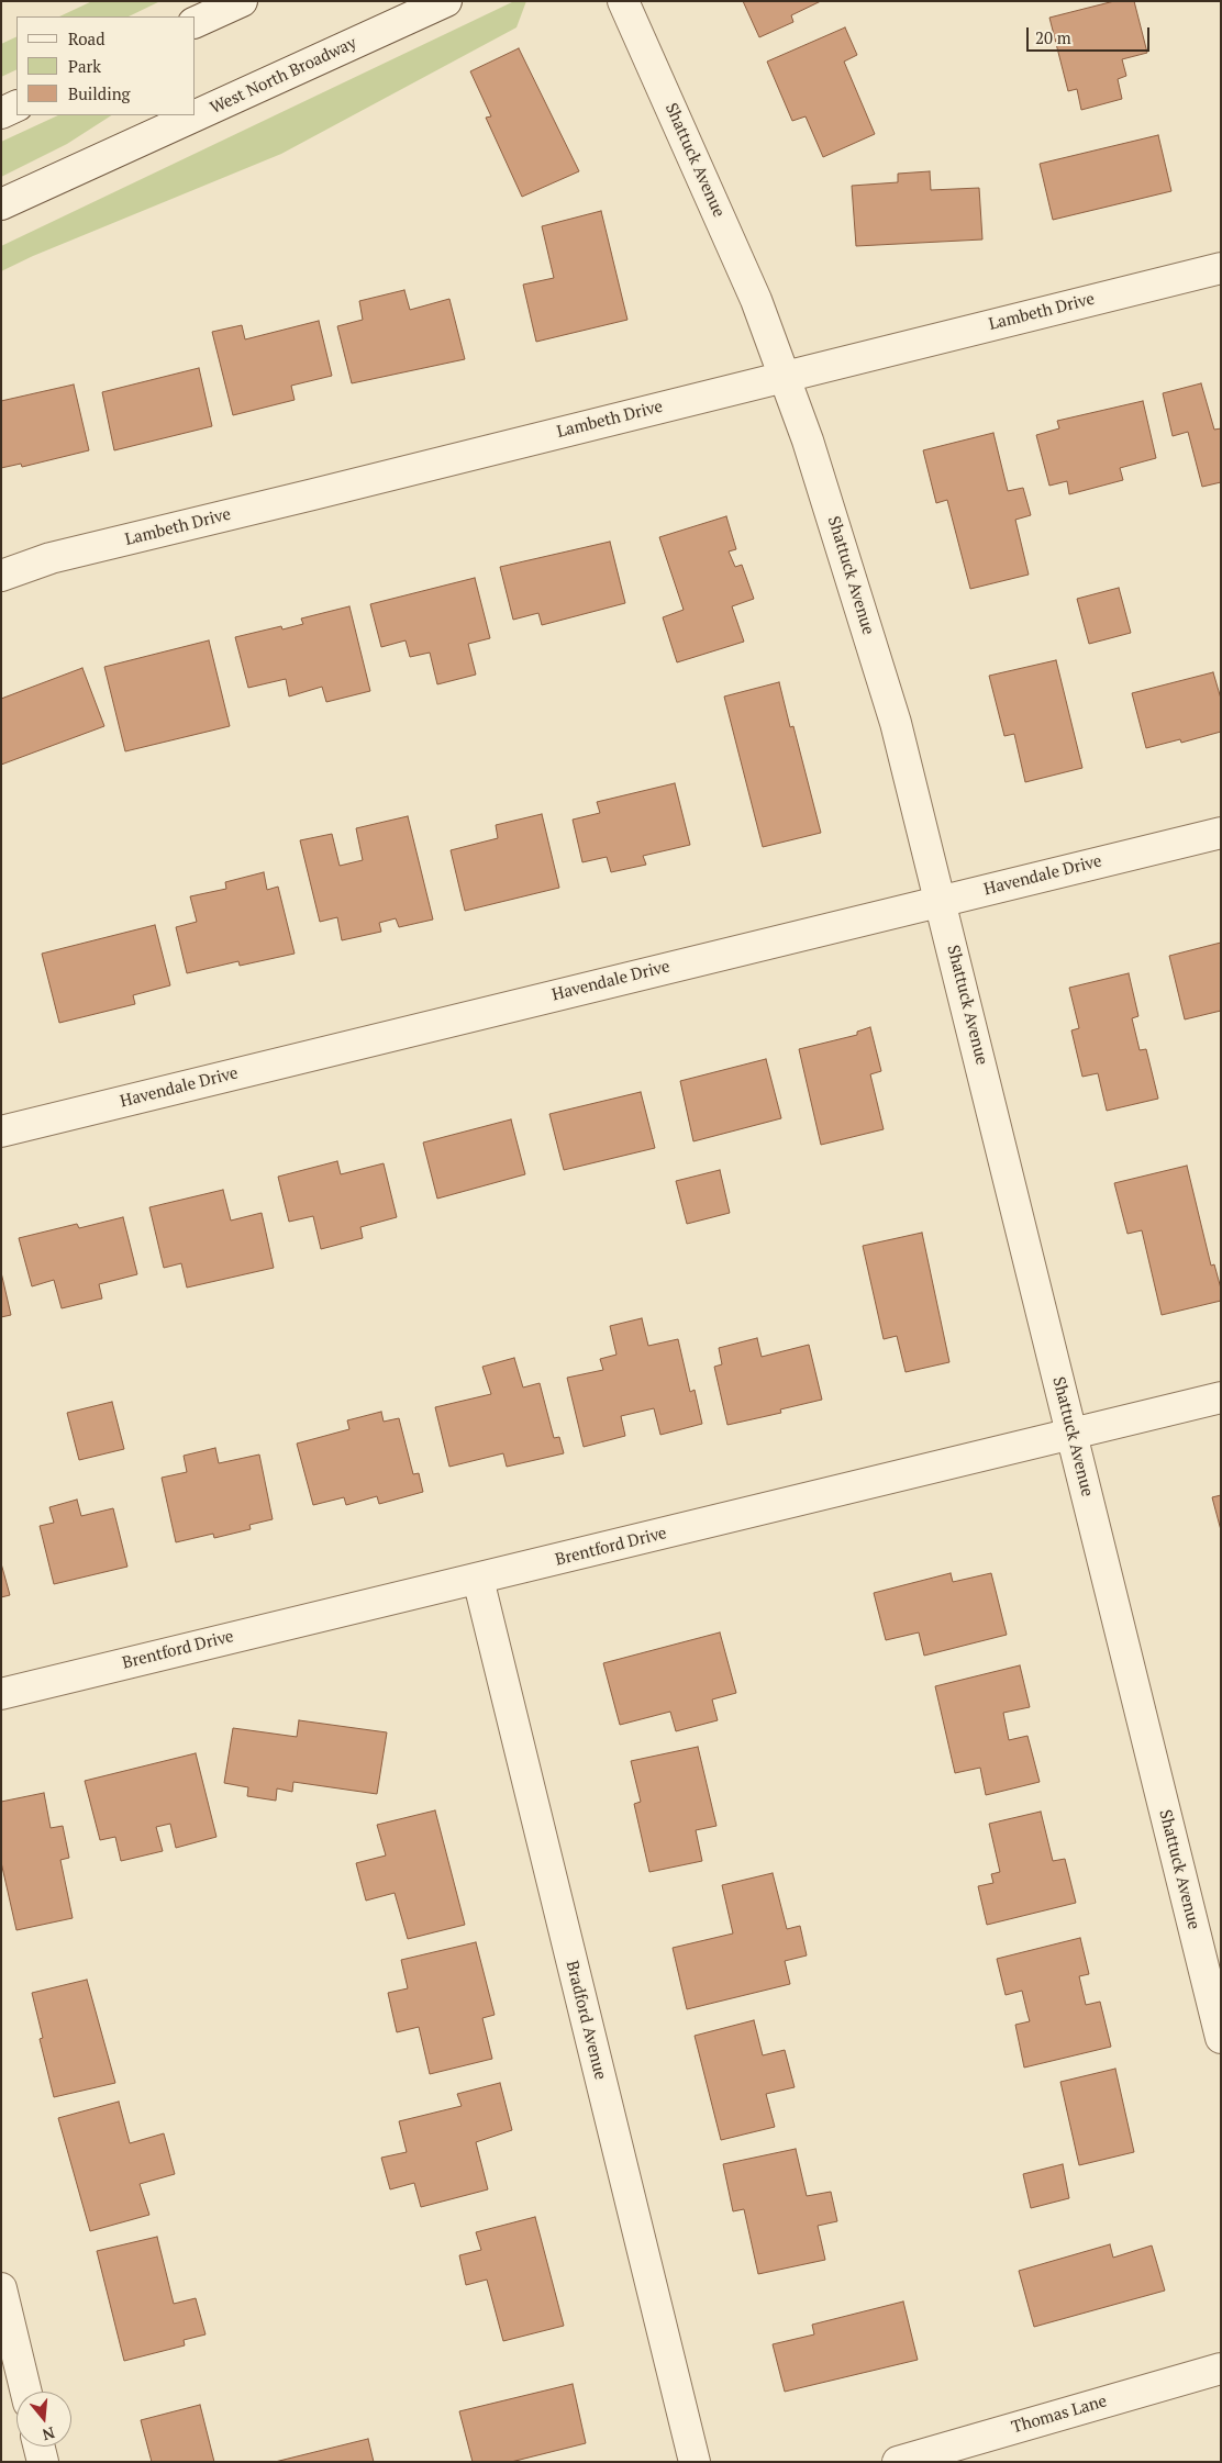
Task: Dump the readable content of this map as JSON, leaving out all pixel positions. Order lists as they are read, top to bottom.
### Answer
{
  "streets": {
    "street": [
      "West North Broadway",
      "Shattuck Avenue",
      "Lambeth Drive",
      "Havendale Drive",
      "Brentford Drive",
      "Bradford Avenue",
      "Thomas Lane"
    ]
  },
  "crossings": [
    ["Shattuck Avenue", "Lambeth Drive"],
    ["Shattuck Avenue", "Havendale Drive"],
    ["Shattuck Avenue", "Brentford Drive"],
    ["Brentford Drive", "Bradford Avenue"]
  ],
  "legend": ["Road", "Park", "Building"],
  "scale_bar": "20 m",
  "north": "bottom"
}
